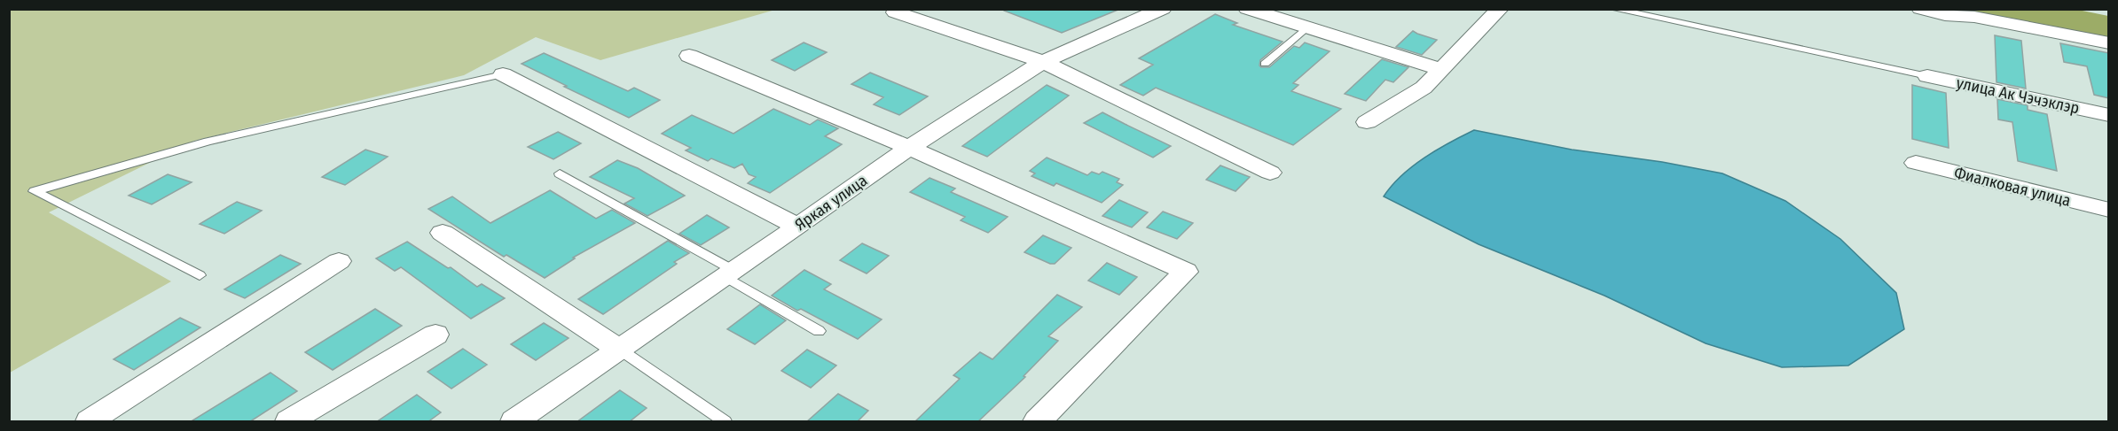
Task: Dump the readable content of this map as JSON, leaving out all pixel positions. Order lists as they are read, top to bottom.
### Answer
{
  "streets": {
    "street": ["улица Ак Чэчэклэр", "Фиалковая улица", "Яркая улица"]
  }
}
